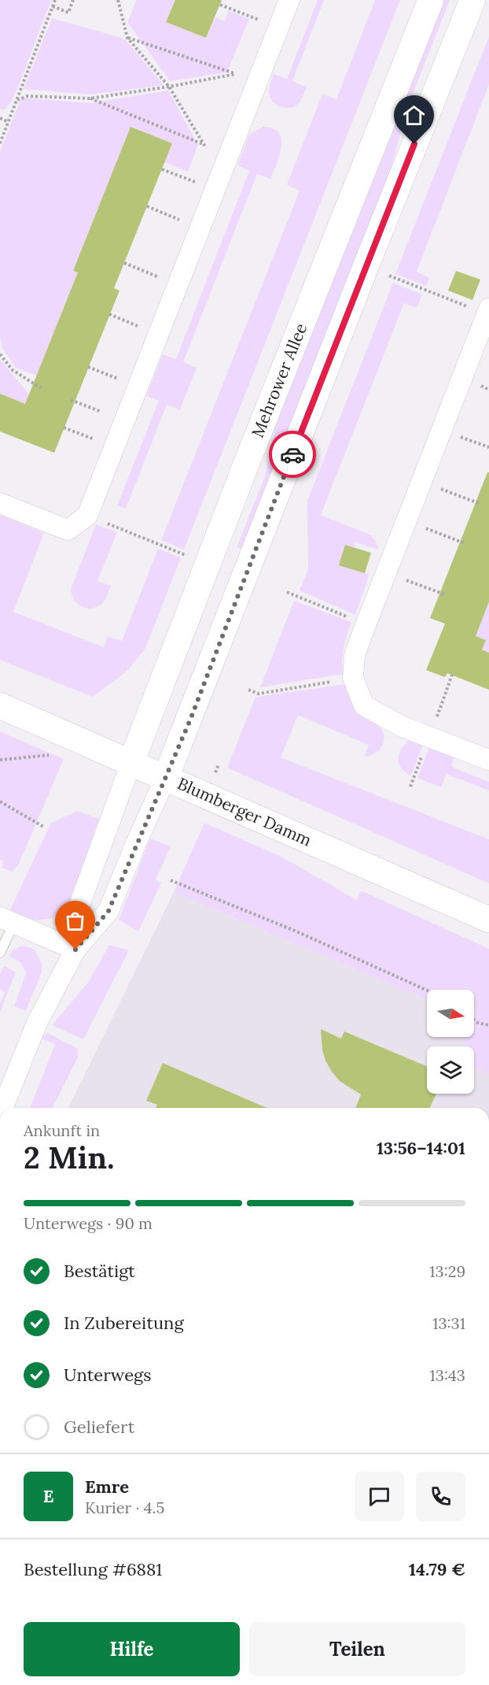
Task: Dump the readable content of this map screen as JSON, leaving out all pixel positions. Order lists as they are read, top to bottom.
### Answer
{
  "streets": {
    "main road": ["Mehrower Allee", "Blumberger Damm"]
  },
  "crossings": [
    ["Mehrower Allee", "Blumberger Damm"]
  ],
  "north": "right",
  "page": {
    "heading": ["2 Min.", "Ankunft in", "13:56–14:01"],
    "panel": [
      "Emre",
      "Kurier · 4.5",
      "Bestellung #6881",
      "14.79 €"
    ],
    "bar": "Unterwegs · 90 m",
    "list": [
      ["Bestätigt", "13:29"],
      ["In Zubereitung", "13:31"],
      ["Unterwegs", "13:43"],
      "Geliefert"
    ],
    "round": "E",
    "buttons": ["Hilfe", "Teilen"]
  }
}
